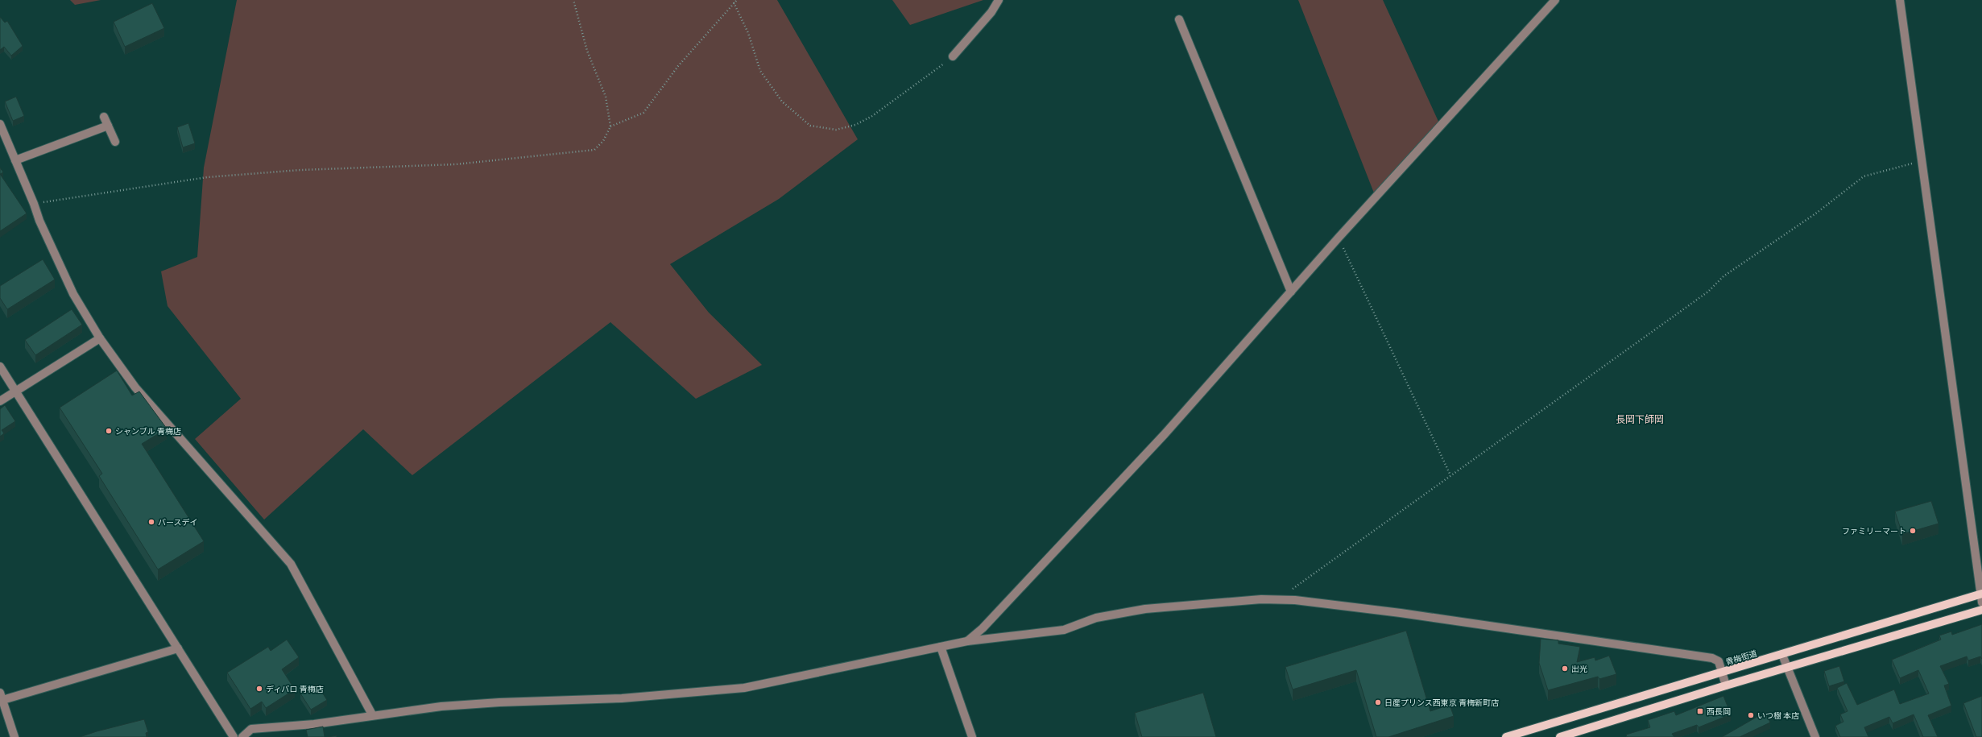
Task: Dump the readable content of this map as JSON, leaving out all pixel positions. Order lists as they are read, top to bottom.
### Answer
{
  "streets": {
    "main road": ["青梅街道"]
  },
  "districts": ["長岡下師岡"],
  "places": {
    "other": [
      "シャンブル 青梅店",
      "バースデイ",
      "ファミリーマート",
      "出光",
      "ディバロ 青梅店",
      "日産プリンス西東京 青梅新町店",
      "いつ樹 本店"
    ],
    "transit": ["西長岡"]
  }
}
